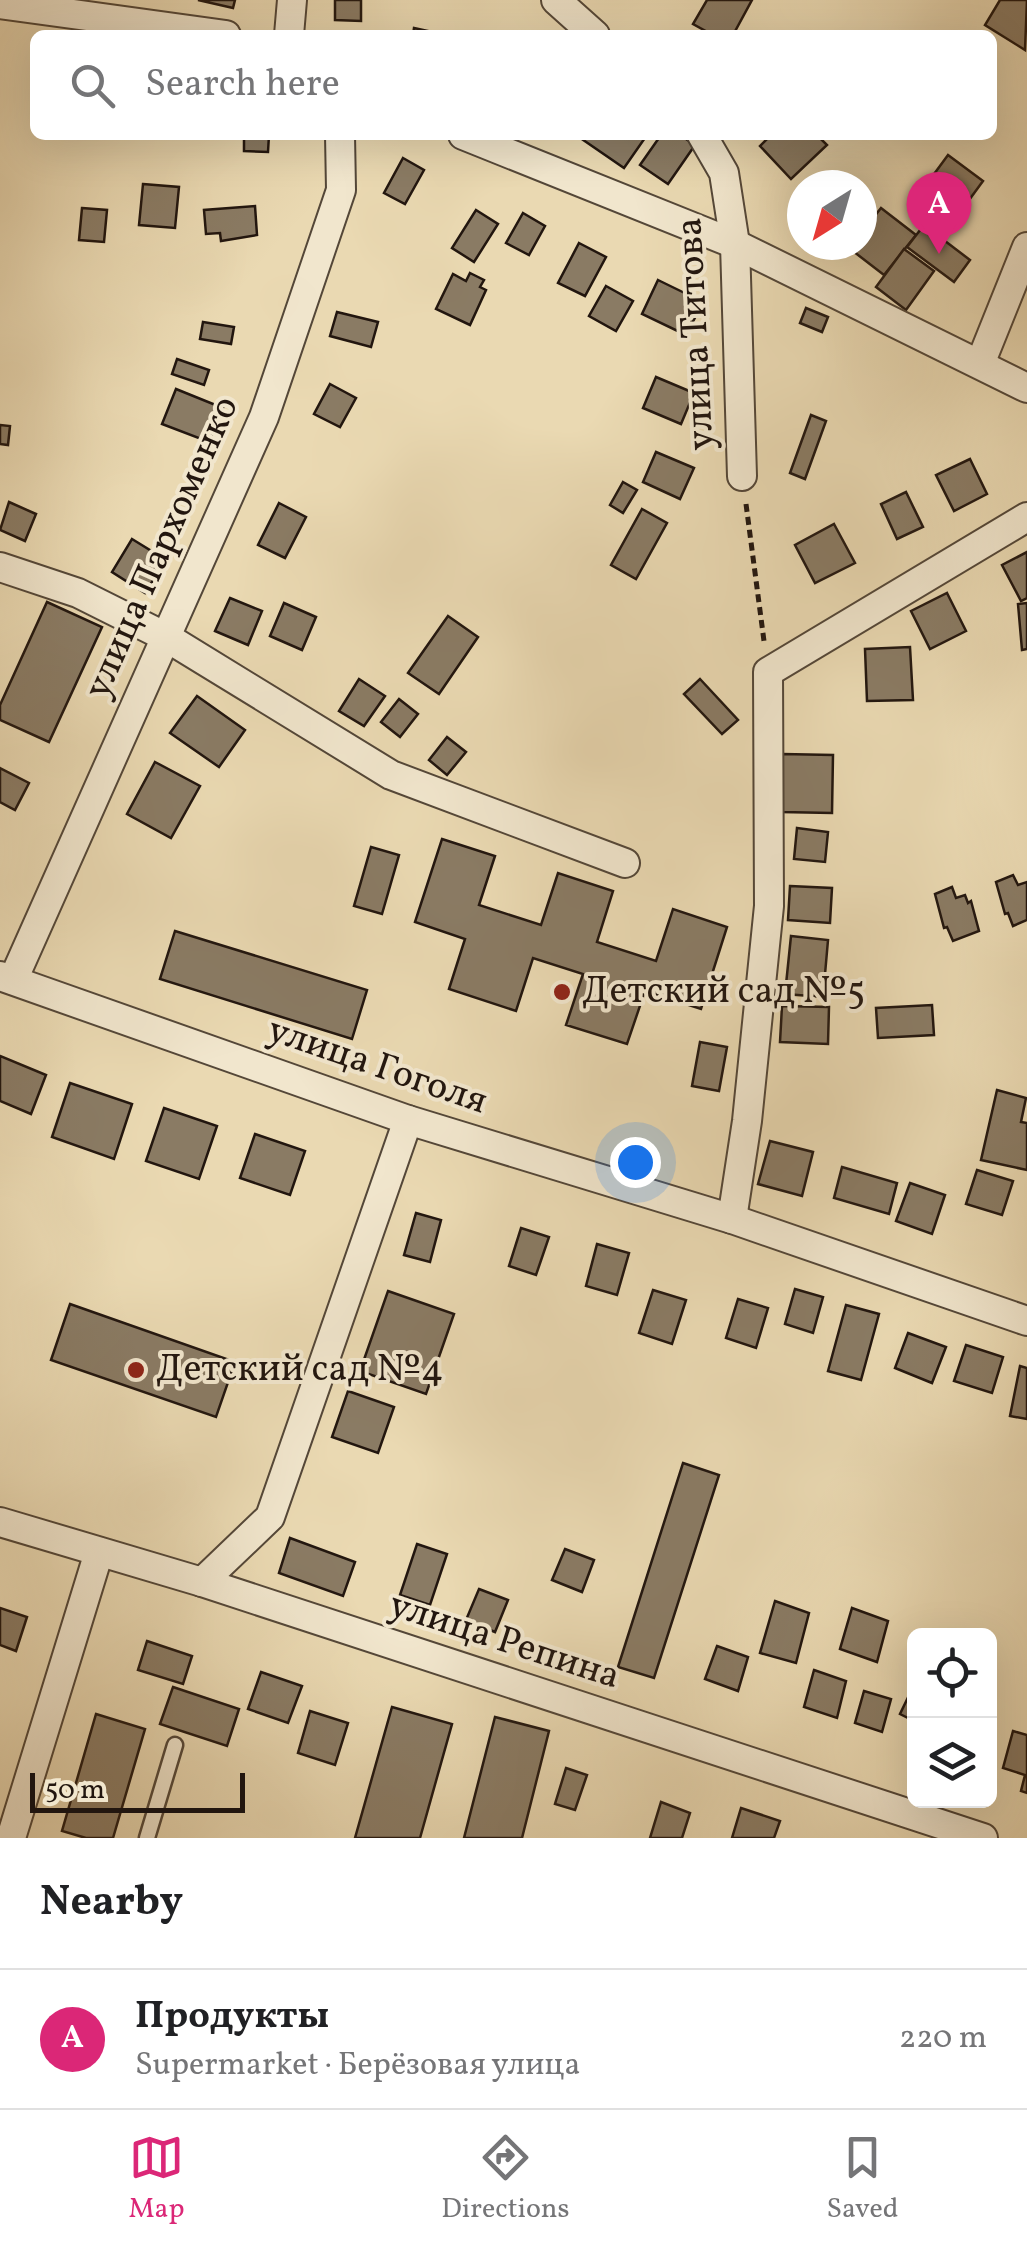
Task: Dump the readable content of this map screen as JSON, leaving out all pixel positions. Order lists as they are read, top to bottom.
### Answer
{
  "streets": {
    "street": [
      "улица Титова",
      "улица Пархоменко",
      "улица Гоголя",
      "улица Репина"
    ]
  },
  "crossings": [
    ["улица Пархоменко", "улица Гоголя"]
  ],
  "places": ["Детский сад №5", "Детский сад №4"],
  "scale_bar": "50 m",
  "north": "bottom left",
  "page": {
    "search": "Search here",
    "pins": "A",
    "scale": "50 m",
    "heading": "Nearby",
    "list": [
      {
        "mark": "A",
        "name": "Продукты",
        "note": "Supermarket · Берёзовая улица",
        "value": "220 m"
      }
    ],
    "nav": ["Map", "Directions", "Saved"]
  }
}
